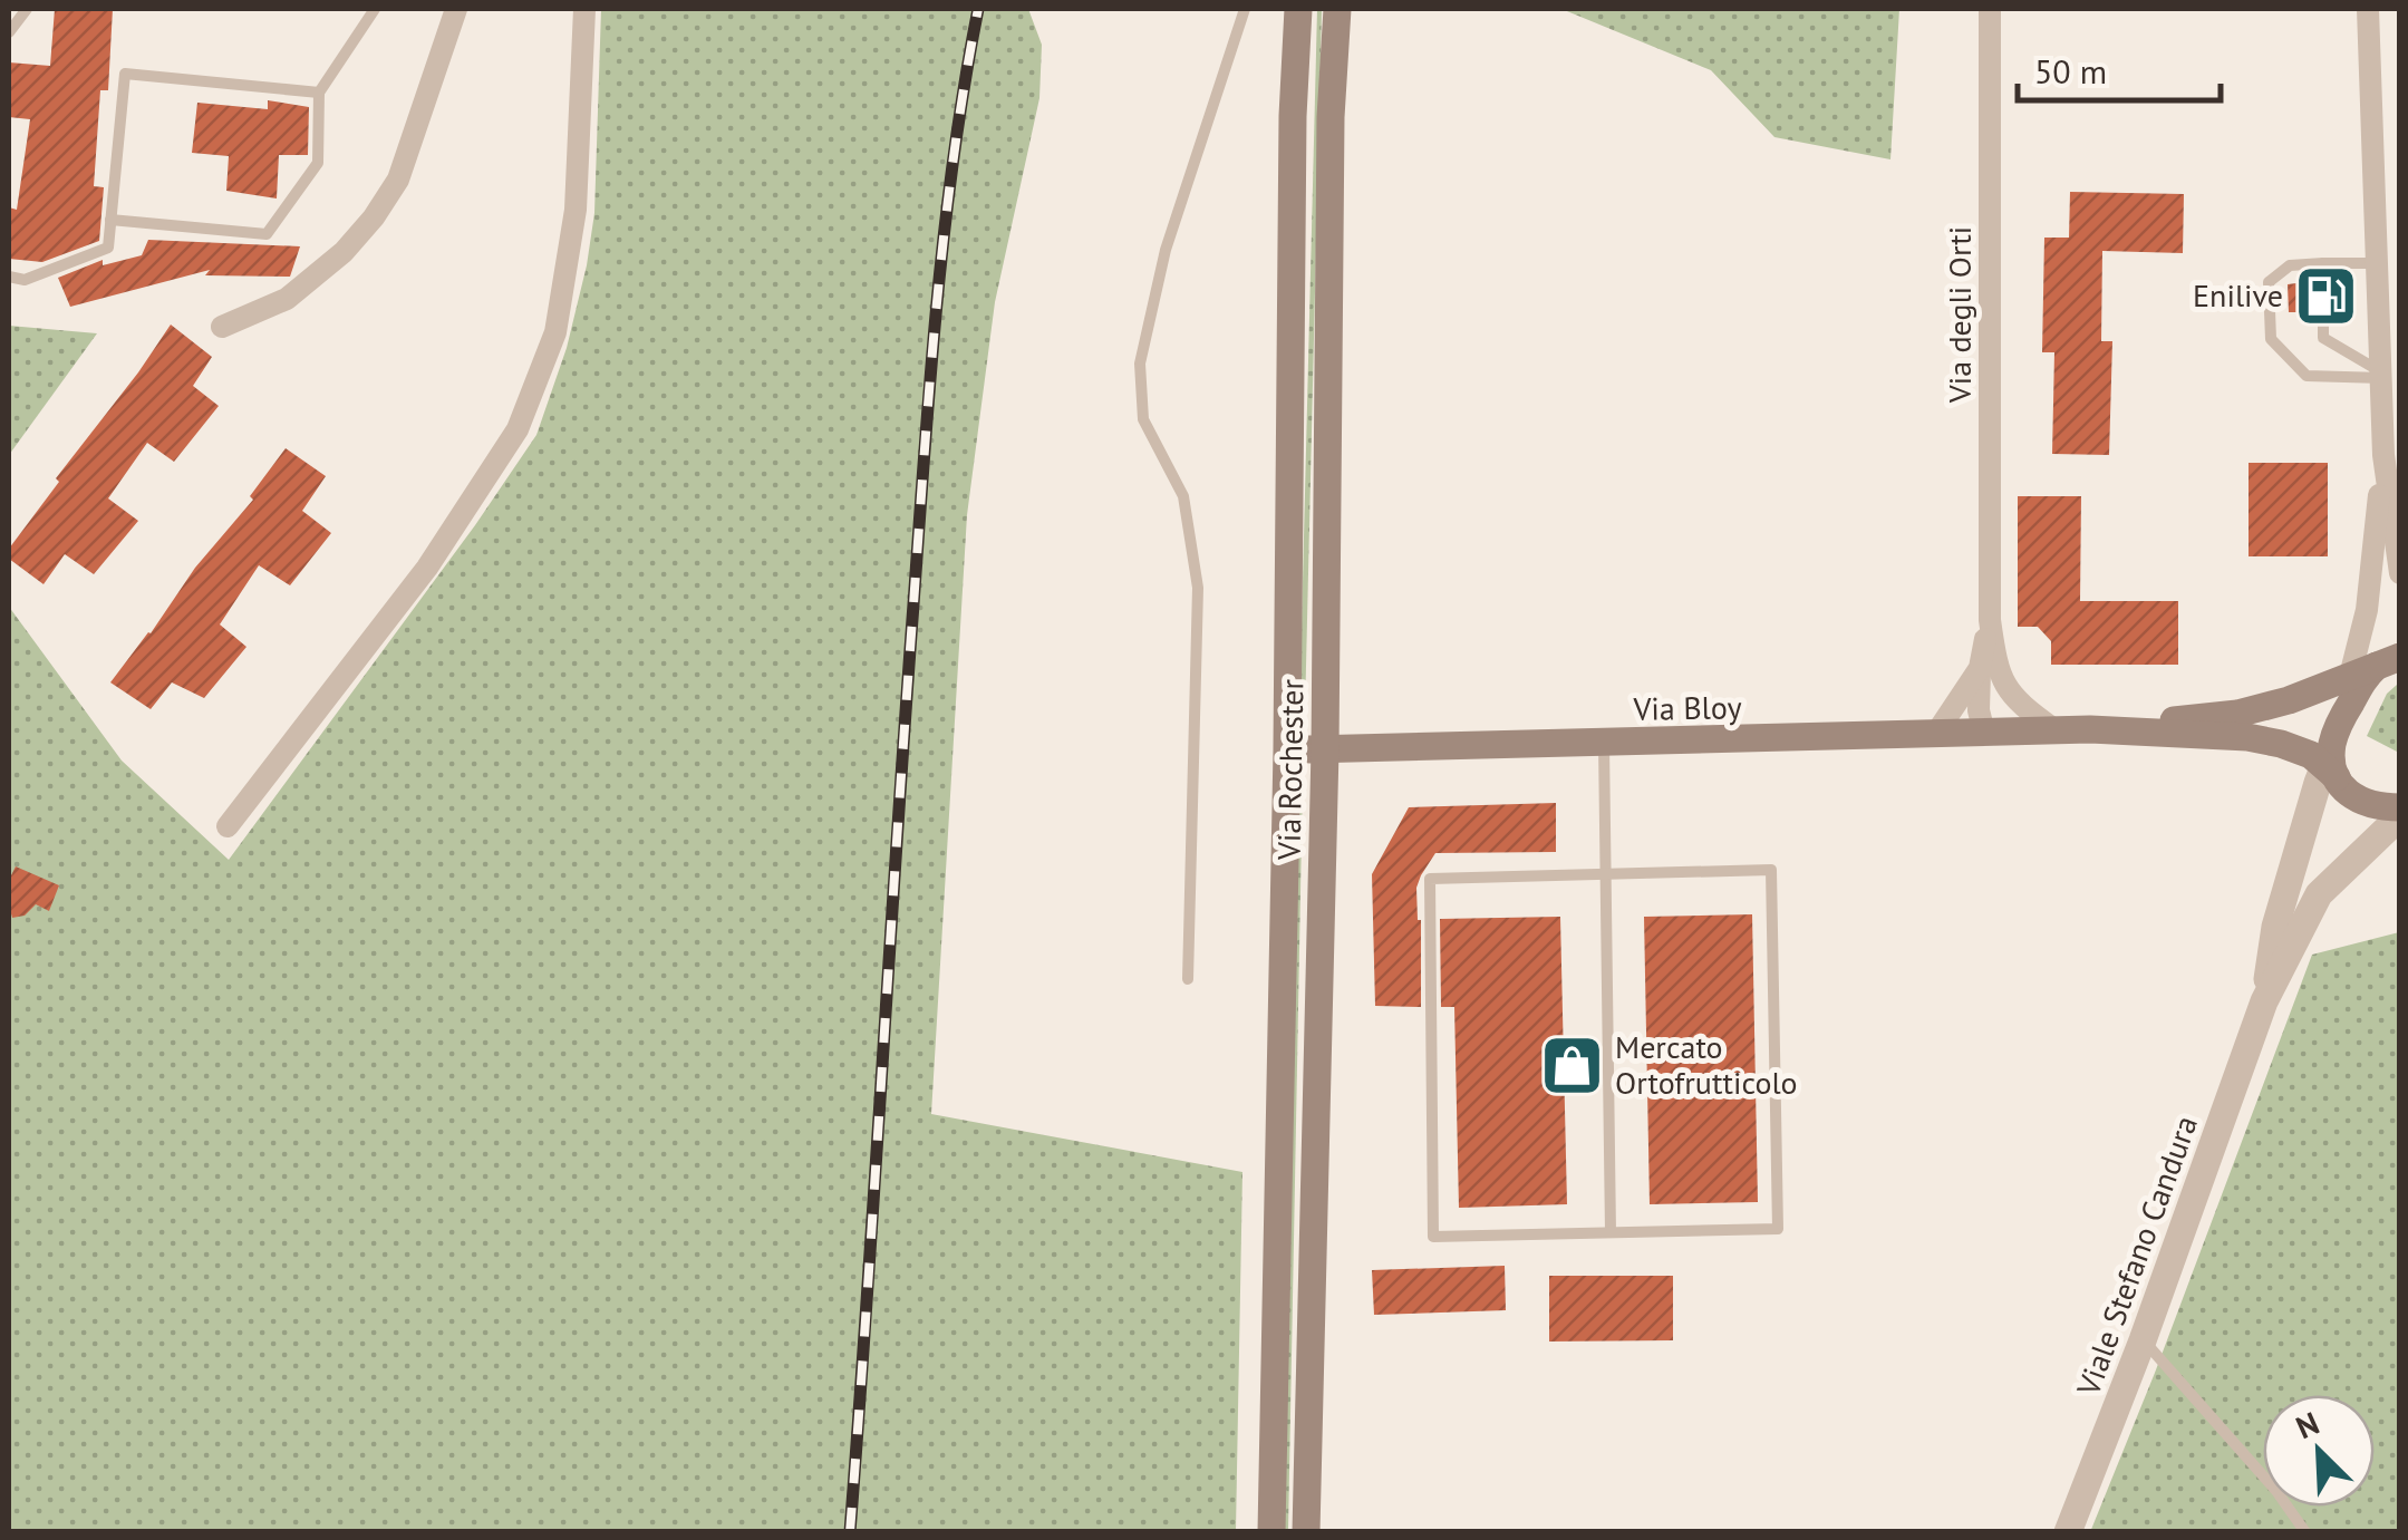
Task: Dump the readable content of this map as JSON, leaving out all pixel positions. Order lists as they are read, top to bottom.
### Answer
{
  "streets": {
    "main road": ["Via Bloy", "Via Rochester"],
    "street": ["Via degli Orti", "Viale Stefano Candura"]
  },
  "crossings": [
    ["Via degli Orti", "Via Bloy"],
    ["Via Bloy", "Via Rochester"]
  ],
  "places": {
    "fuel station": ["Enilive"],
    "shop": ["Mercato Ortofrutticolo"]
  },
  "scale_bar": "50 m",
  "north": "top left"
}
